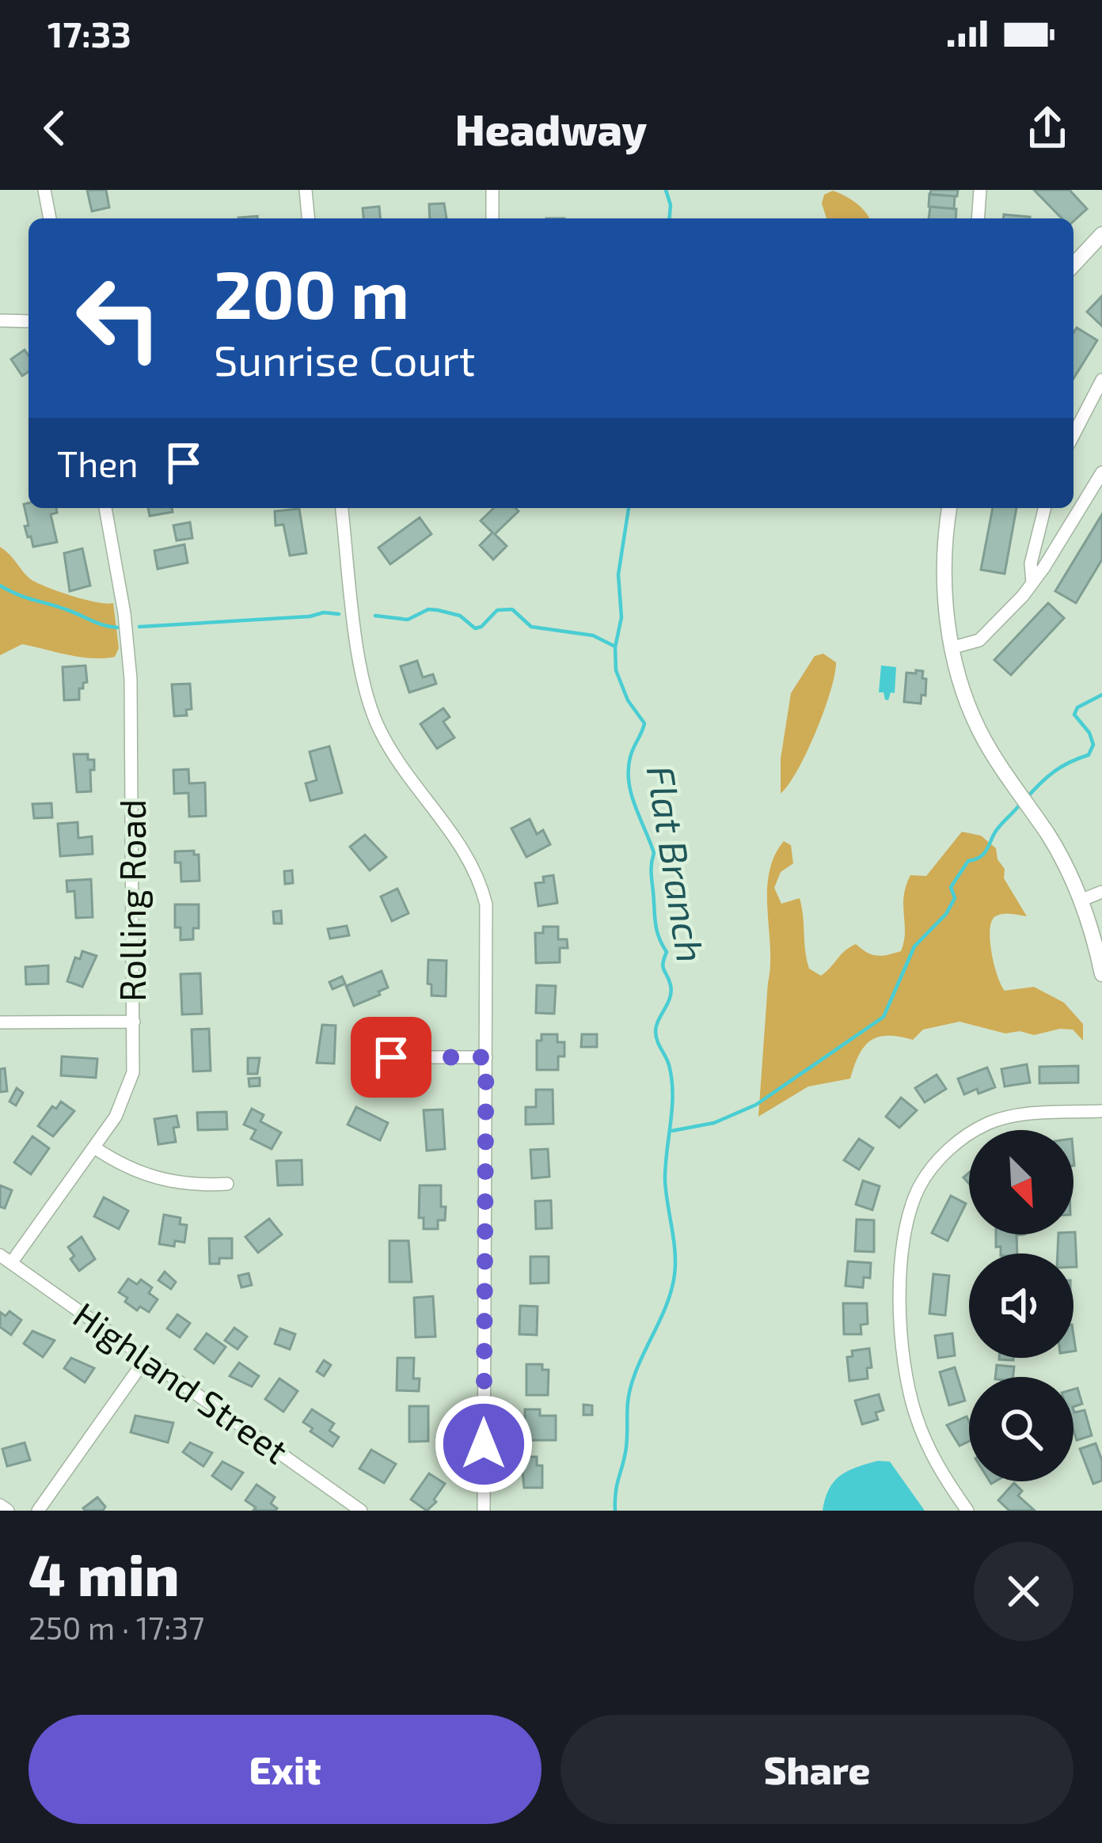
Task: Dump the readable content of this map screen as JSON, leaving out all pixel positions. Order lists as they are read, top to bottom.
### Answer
{
  "streets": {
    "street": ["Rolling Road", "Highland Street"]
  },
  "crossings": [
    ["Rolling Road", "Highland Street"]
  ],
  "water": ["Flat Branch"],
  "north": "bottom right",
  "page": {
    "status": "17:33",
    "header": "Headway",
    "turn": ["200 m", "Sunrise Court"],
    "then": "Then",
    "heading": ["4 min", "250 m · 17:37"],
    "buttons": ["Exit", "Share"]
  }
}
